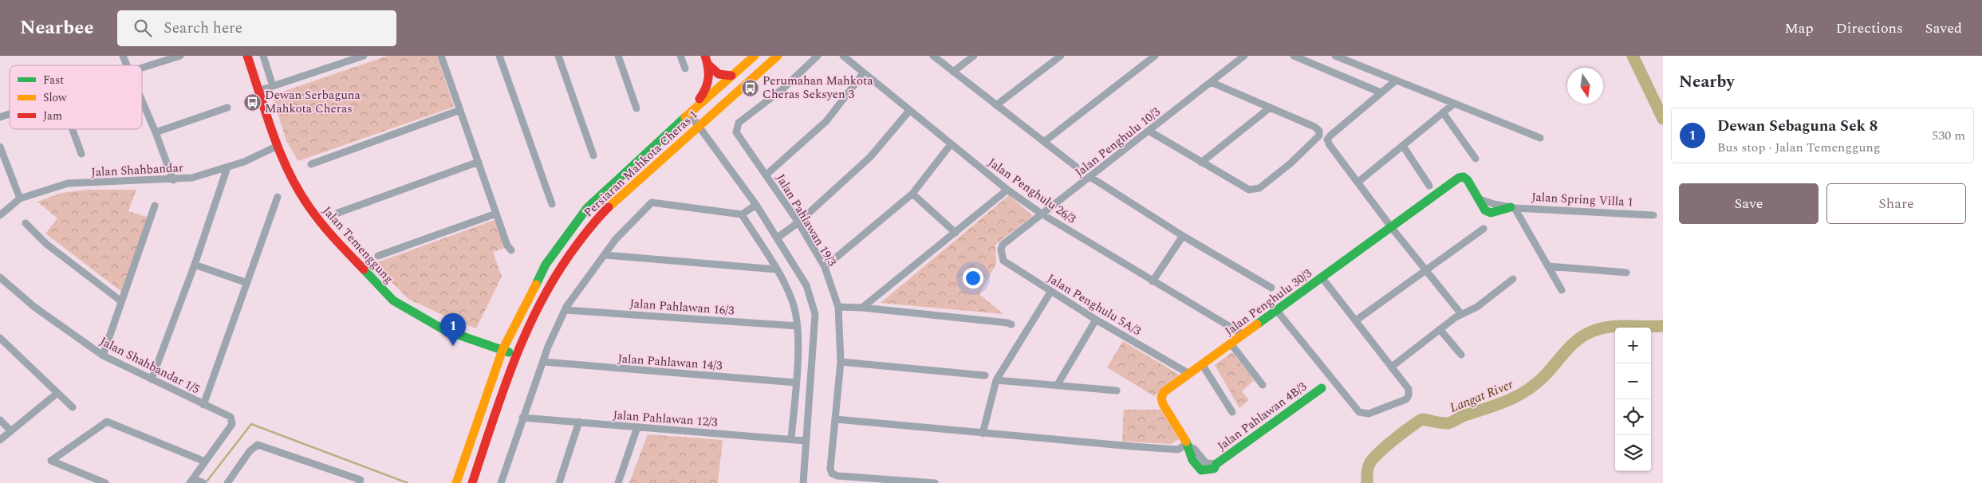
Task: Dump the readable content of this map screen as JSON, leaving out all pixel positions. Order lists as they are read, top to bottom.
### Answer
{
  "streets": {
    "street": [
      "Jalan Penghulu 10/3",
      "Persiaran Mahkota Cheras 1",
      "Jalan Shahbandar",
      "Jalan Penghulu 26/3",
      "Jalan Spring Villa 1",
      "Jalan Pahlawan 19/3",
      "Jalan Temenggung",
      "Jalan Penghulu 30/3",
      "Jalan Penghulu 5A/3",
      "Jalan Pahlawan 16/3",
      "Jalan Pahlawan 14/3",
      "Jalan Shahbandar 1/5",
      "Jalan Pahlawan 4B/3",
      "Jalan Pahlawan 12/3"
    ]
  },
  "crossings": [
    ["Jalan Penghulu 10/3", "Jalan Penghulu 26/3"],
    ["Jalan Penghulu 10/3", "Jalan Penghulu 5A/3"],
    ["Persiaran Mahkota Cheras 1", "Jalan Temenggung"],
    ["Jalan Shahbandar", "Jalan Temenggung"],
    ["Jalan Penghulu 26/3", "Jalan Penghulu 30/3"],
    ["Jalan Spring Villa 1", "Jalan Penghulu 30/3"],
    ["Jalan Penghulu 30/3", "Jalan Penghulu 5A/3"],
    ["Jalan Penghulu 30/3", "Jalan Pahlawan 4B/3"]
  ],
  "water": ["Langat River"],
  "places": {
    "bus stop": ["Perumahan Mahkota Cheras Seksyen 3", "Dewan Serbaguna Mahkota Cheras"]
  },
  "legend": ["Fast", "Slow", "Jam"],
  "north": "bottom",
  "page": {
    "header": "Nearbee",
    "search": "Search here",
    "nav": ["Map", "Directions", "Saved"],
    "heading": "Nearby",
    "list": [
      {
        "mark": "1",
        "name": "Dewan Sebaguna Sek 8",
        "note": "Bus stop · Jalan Temenggung",
        "value": "530 m"
      }
    ],
    "buttons": ["Save", "Share"],
    "pins": "1",
    "map_buttons": ["+", "−"]
  }
}
